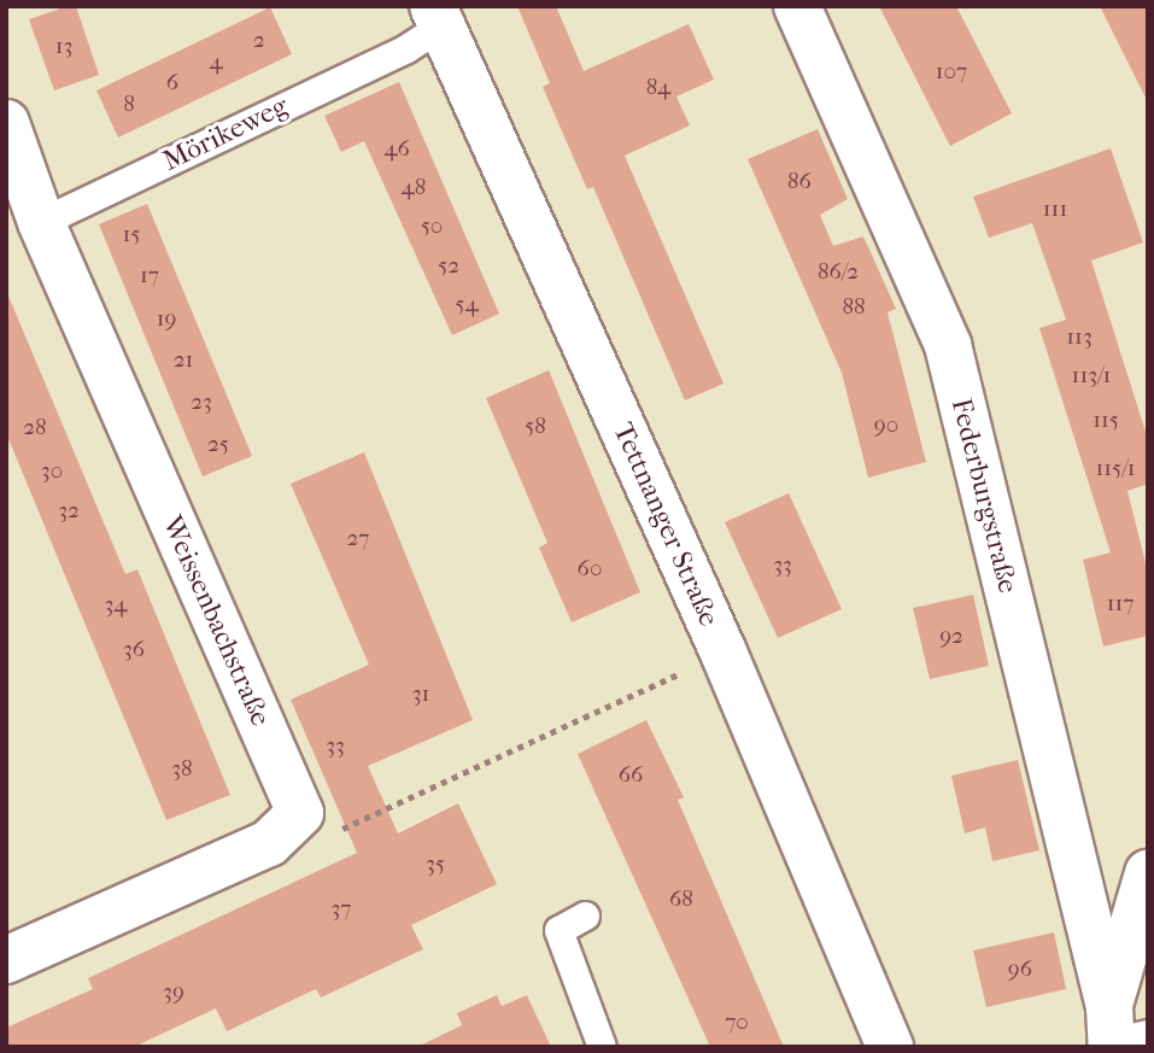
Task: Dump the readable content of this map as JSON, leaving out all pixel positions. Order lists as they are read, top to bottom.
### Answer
{
  "streets": {
    "street": ["Federburgstraße", "Tettnanger Straße", "Weissenbachstraße"],
    "lane": ["Mörikeweg"]
  },
  "crossings": [
    ["Mörikeweg", "Tettnanger Straße"],
    ["Mörikeweg", "Weissenbachstraße"]
  ],
  "house_numbers": [
    "2",
    "13",
    "4",
    "107",
    "6",
    "84",
    "8",
    "46",
    "86",
    "48",
    "111",
    "50",
    "15",
    "52",
    "86/2",
    "17",
    "54",
    "88",
    "19",
    "113",
    "21",
    "113/1",
    "23",
    "115",
    "90",
    "58",
    "28",
    "25",
    "115/1",
    "30",
    "32",
    "27",
    "33",
    "60",
    "117",
    "34",
    "92",
    "36",
    "31",
    "33",
    "38",
    "66",
    "35",
    "68",
    "37",
    "96",
    "39",
    "70"
  ]
}
